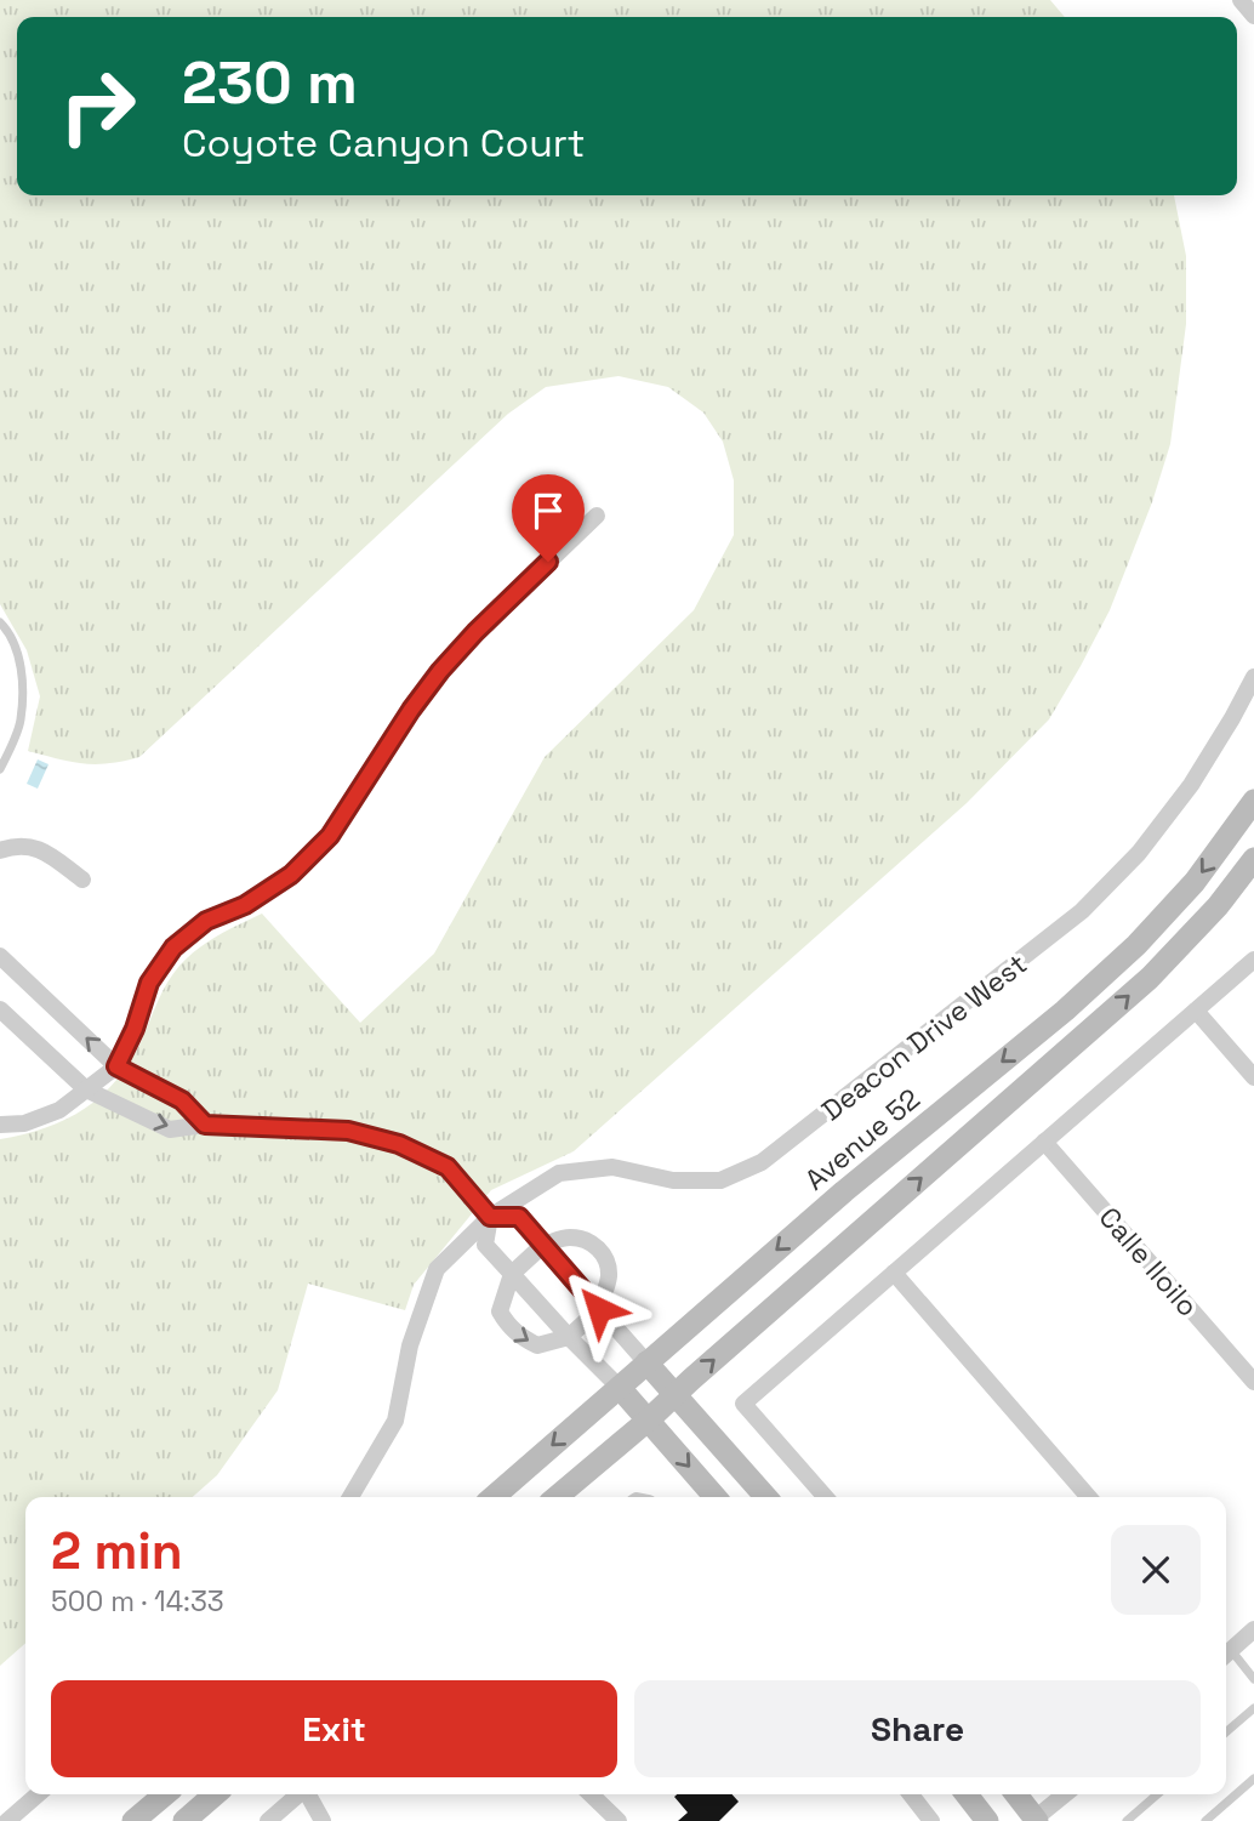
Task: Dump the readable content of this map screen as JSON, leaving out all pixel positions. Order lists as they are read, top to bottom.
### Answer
{
  "streets": {
    "main road": ["Avenue 52"],
    "street": ["Deacon Drive West", "Calle Iloilo"]
  },
  "page": {
    "turn": ["230 m", "Coyote Canyon Court"],
    "heading": ["2 min", "500 m · 14:33"],
    "buttons": ["Exit", "Share"]
  }
}
